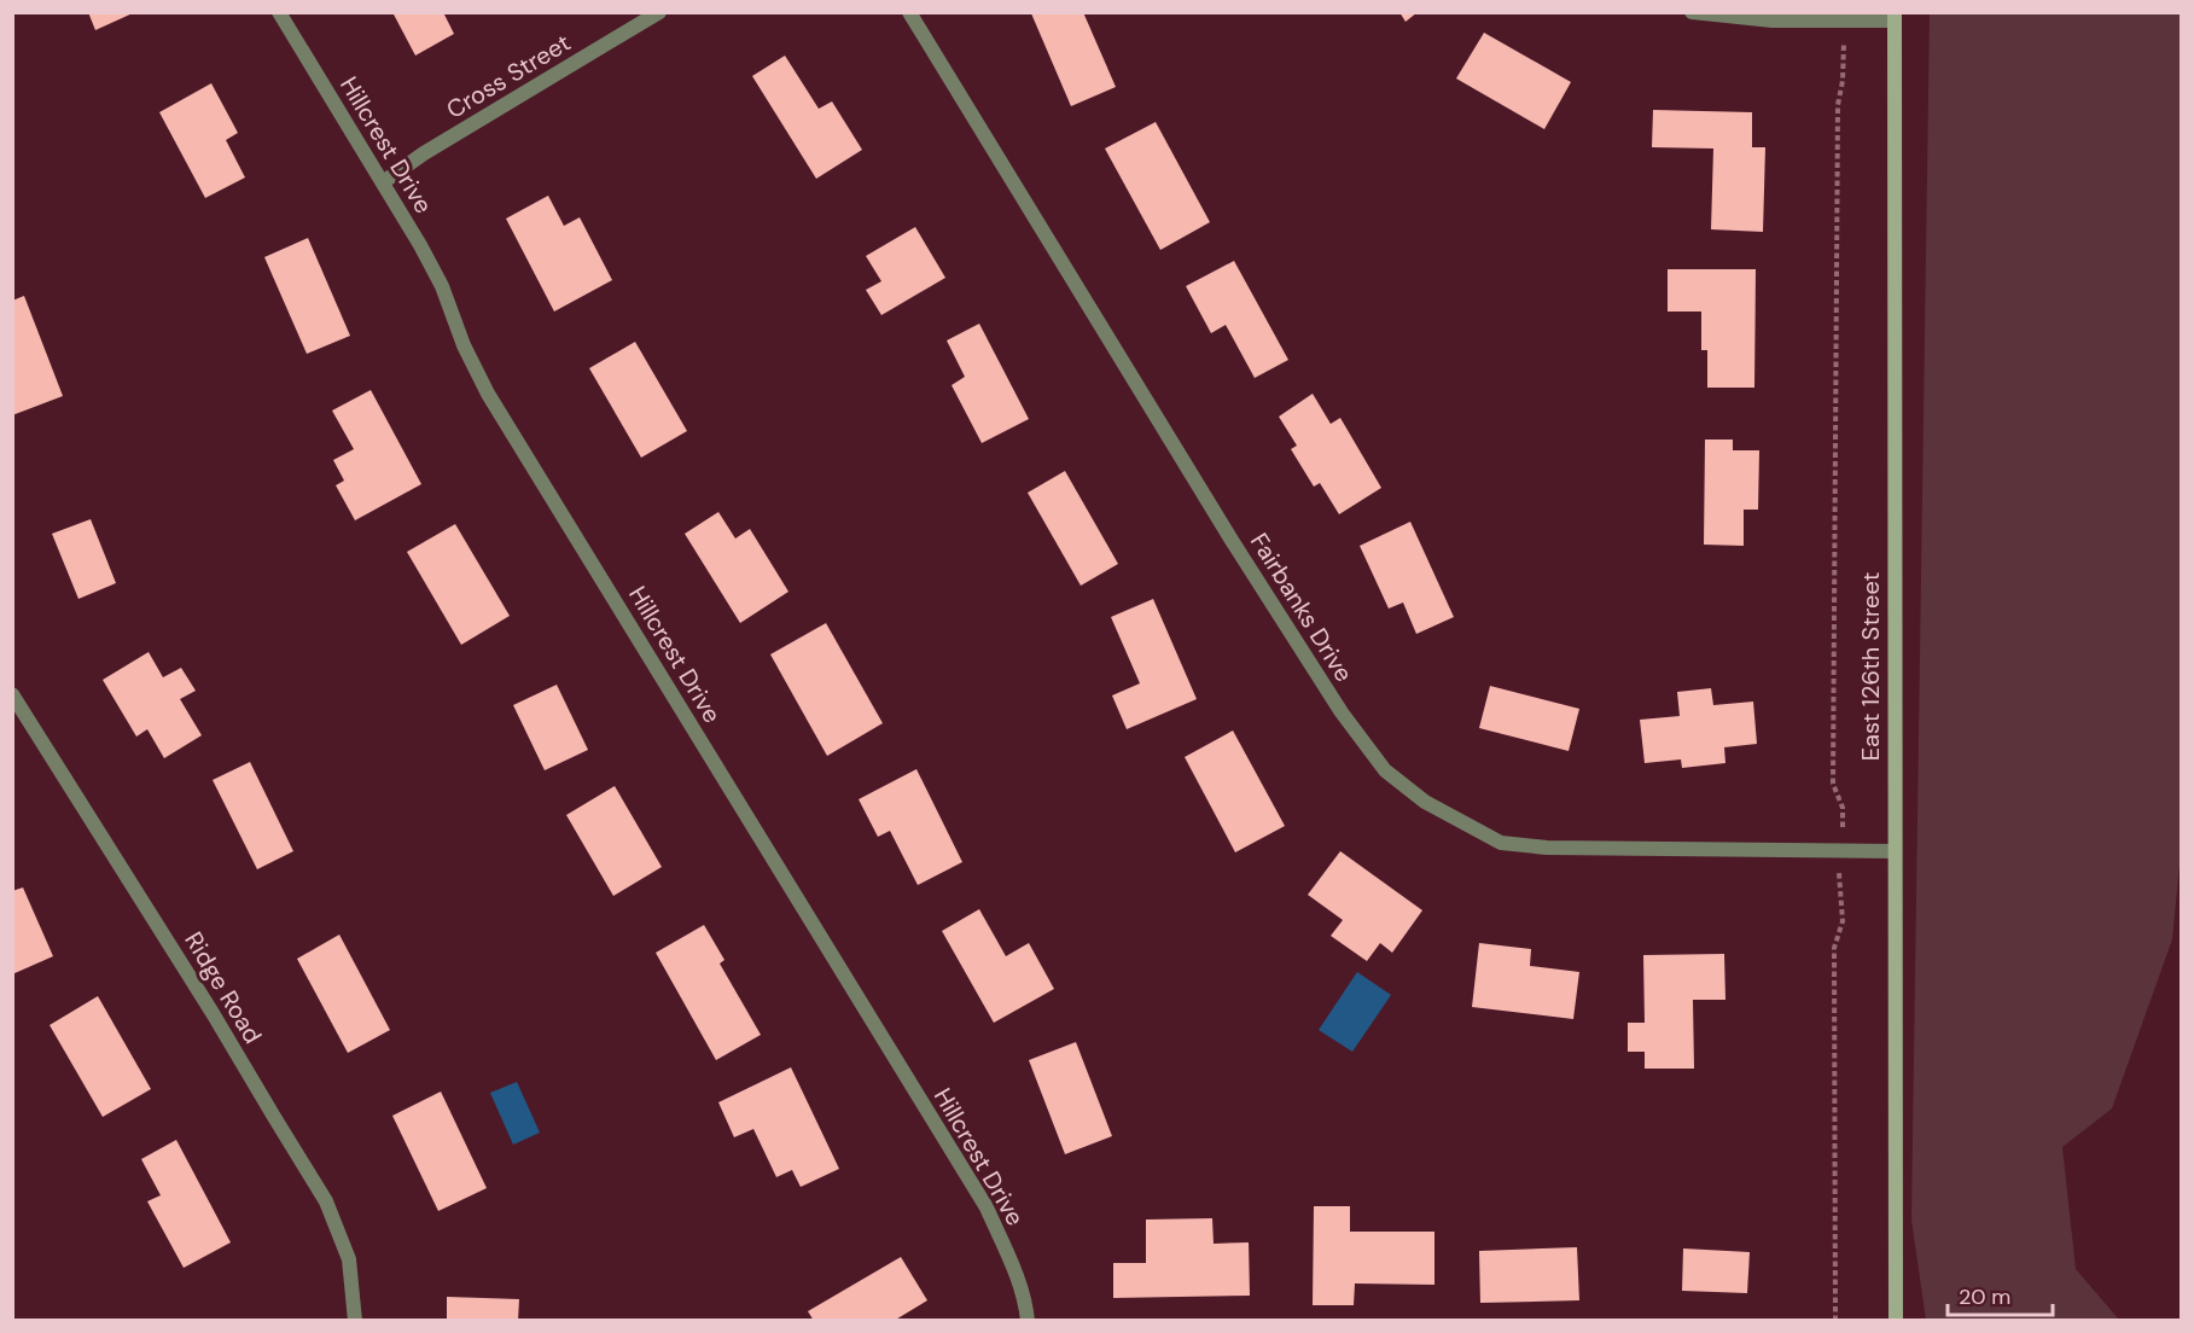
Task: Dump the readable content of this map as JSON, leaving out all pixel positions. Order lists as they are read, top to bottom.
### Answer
{
  "streets": {
    "street": [
      "Cross Street",
      "Hillcrest Drive",
      "Fairbanks Drive",
      "East 126th Street",
      "Ridge Road"
    ]
  },
  "crossings": [
    ["Cross Street", "Hillcrest Drive"],
    ["Fairbanks Drive", "East 126th Street"]
  ],
  "scale_bar": "20 m"
}
